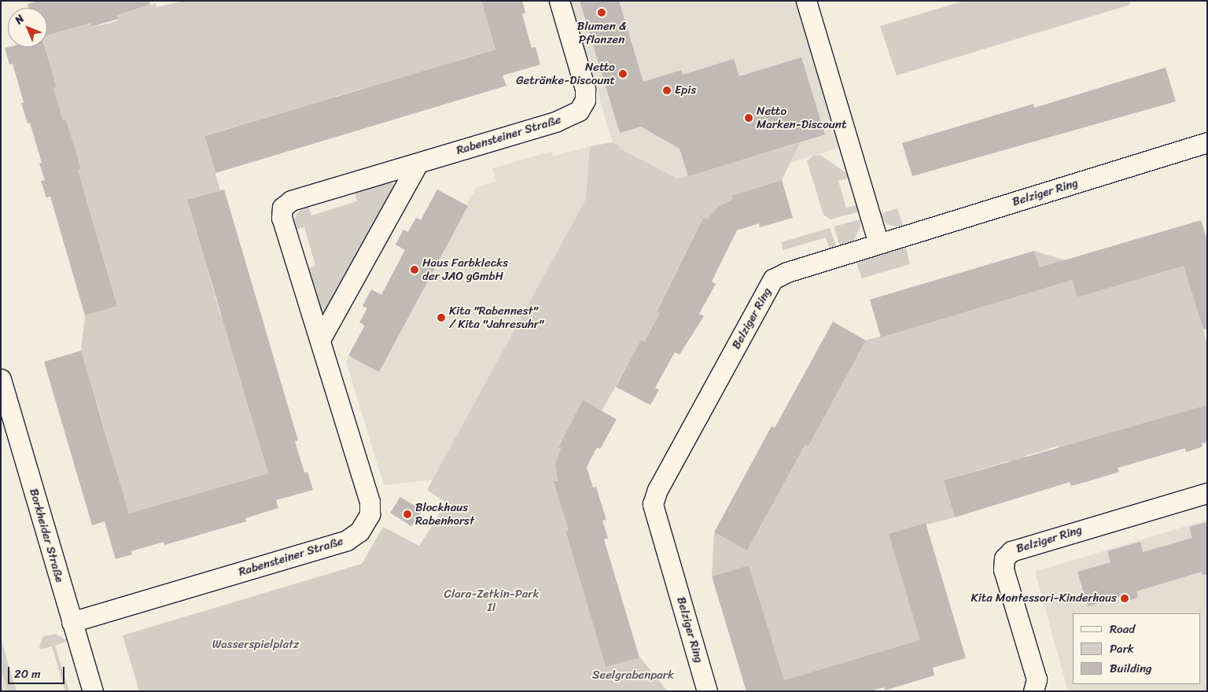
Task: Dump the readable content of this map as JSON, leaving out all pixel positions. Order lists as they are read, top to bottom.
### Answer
{
  "streets": {
    "street": ["Rabensteiner Straße", "Belziger Ring", "Borkheider Straße"]
  },
  "crossings": [
    ["Rabensteiner Straße", "Borkheider Straße"]
  ],
  "parks": ["Clara-Zetkin-Park II", "Wasserspielplatz", "Seelgrabenpark"],
  "places": [
    "Blumen & Pflanzen",
    "Netto Getränke-Discount",
    "Epis",
    "Netto Marken-Discount",
    "Haus Farbklecks der JAO gGmbH",
    "Kita \"Rabennest\" / Kita \"Jahresuhr\"",
    "Blockhaus Rabenhorst",
    "Kita Montessori-Kinderhaus"
  ],
  "legend": ["Road", "Park", "Building"],
  "scale_bar": "20 m",
  "north": "top left"
}
